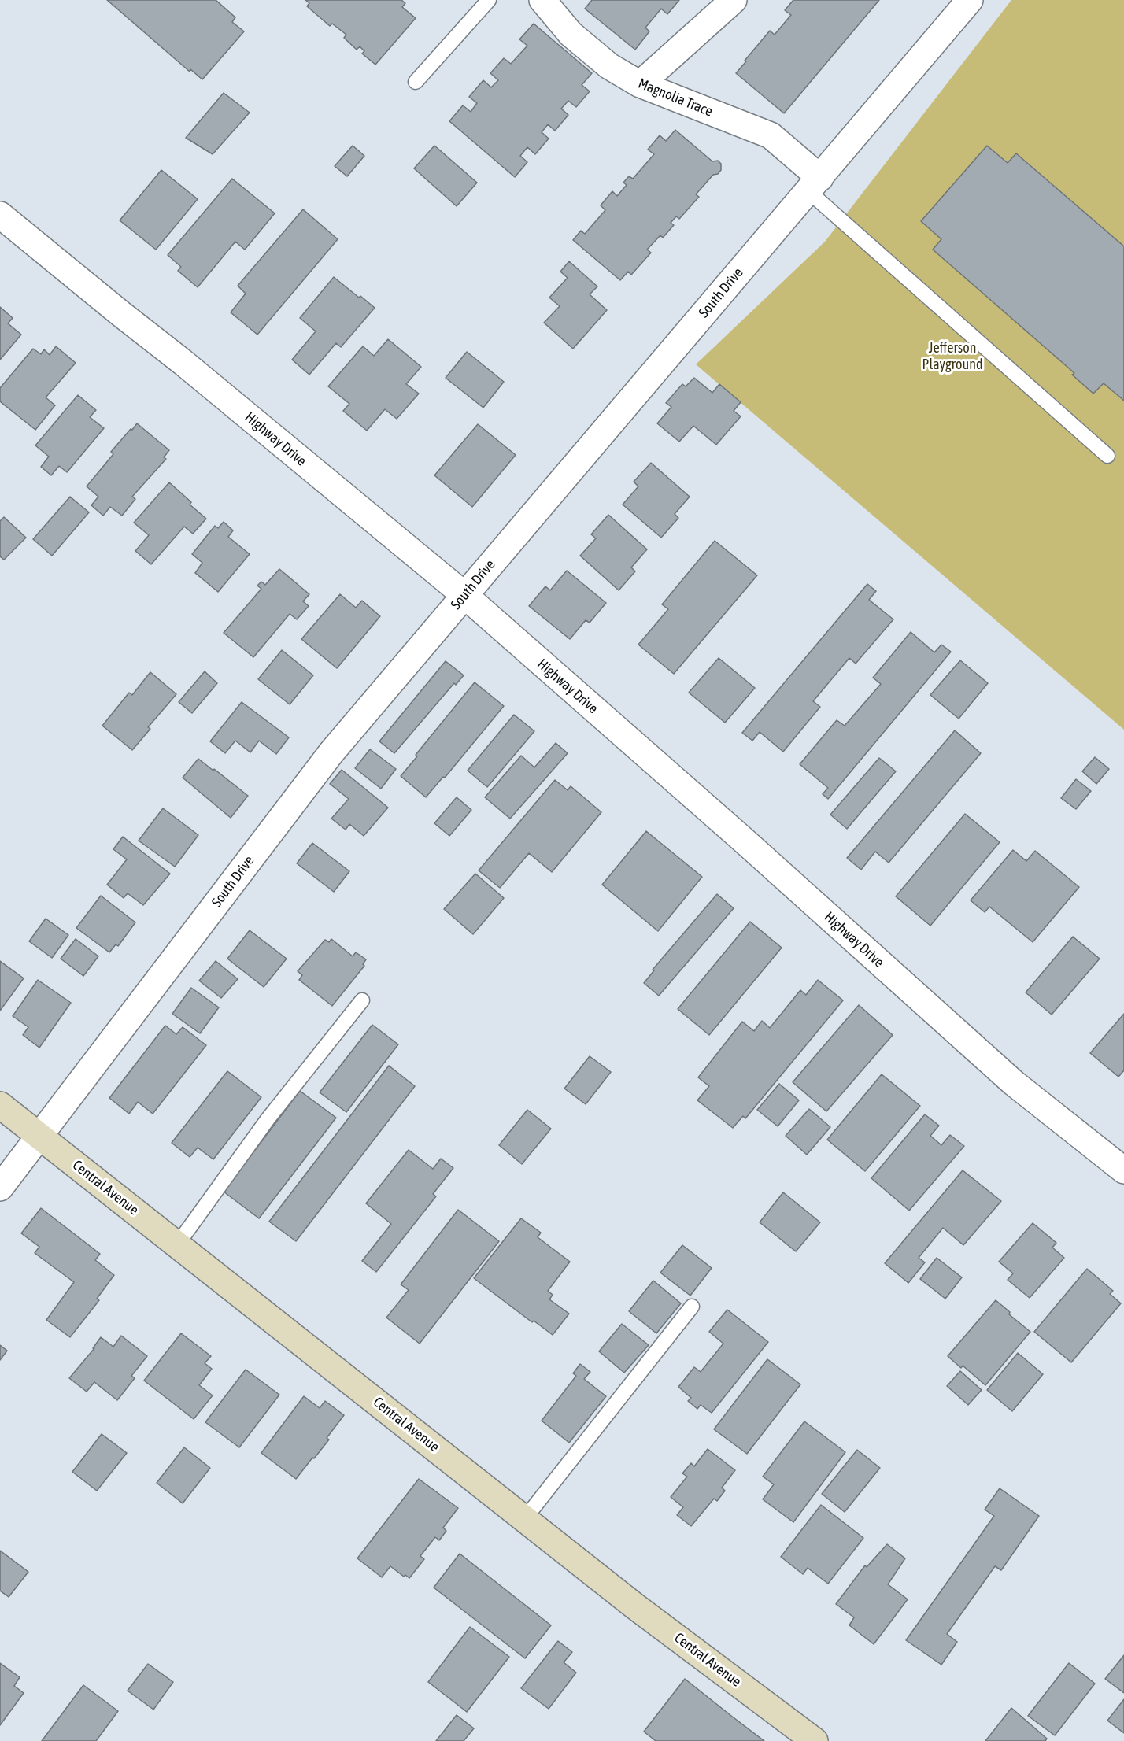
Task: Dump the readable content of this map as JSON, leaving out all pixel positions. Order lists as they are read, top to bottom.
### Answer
{
  "streets": {
    "main road": ["Central Avenue"],
    "street": ["Magnolia Trace", "South Drive", "Highway Drive"]
  },
  "crossings": [
    ["Magnolia Trace", "South Drive"],
    ["South Drive", "Highway Drive"],
    ["South Drive", "Central Avenue"]
  ],
  "parks": ["Jefferson Playground"]
}
